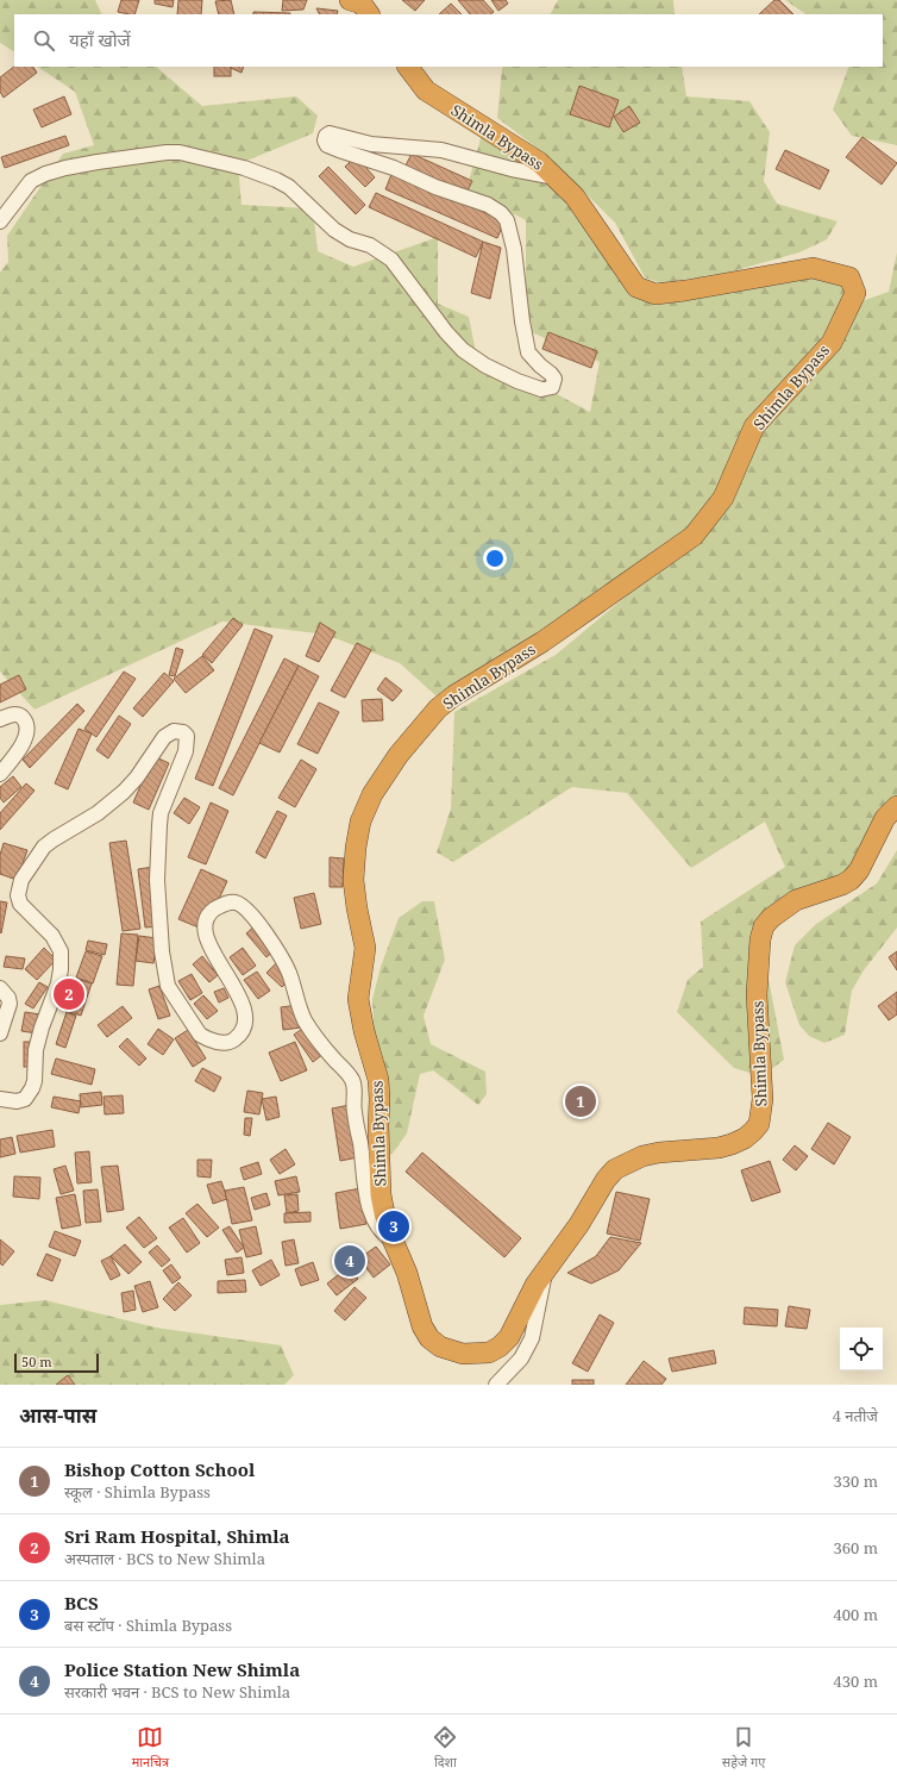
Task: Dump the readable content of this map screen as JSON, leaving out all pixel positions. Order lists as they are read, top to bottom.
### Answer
{
  "streets": {
    "highway": ["Shimla Bypass"]
  },
  "scale_bar": "50 m",
  "page": {
    "search": "यहाँ खोजें",
    "pins": [
      "2",
      "1",
      "3",
      "4"
    ],
    "scale": "50 m",
    "heading": ["आस-पास", "4 नतीजे"],
    "list": [
      {
        "mark": "1",
        "name": "Bishop Cotton School",
        "note": "स्कूल · Shimla Bypass",
        "value": "330 m"
      },
      {
        "mark": "2",
        "name": "Sri Ram Hospital, Shimla",
        "note": "अस्पताल · BCS to New Shimla",
        "value": "360 m"
      },
      {
        "mark": "3",
        "name": "BCS",
        "note": "बस स्टॉप · Shimla Bypass",
        "value": "400 m"
      },
      {
        "mark": "4",
        "name": "Police Station New Shimla",
        "note": "सरकारी भवन · BCS to New Shimla",
        "value": "430 m"
      }
    ],
    "nav": ["मानचित्र", "दिशा", "सहेजे गए"]
  }
}
